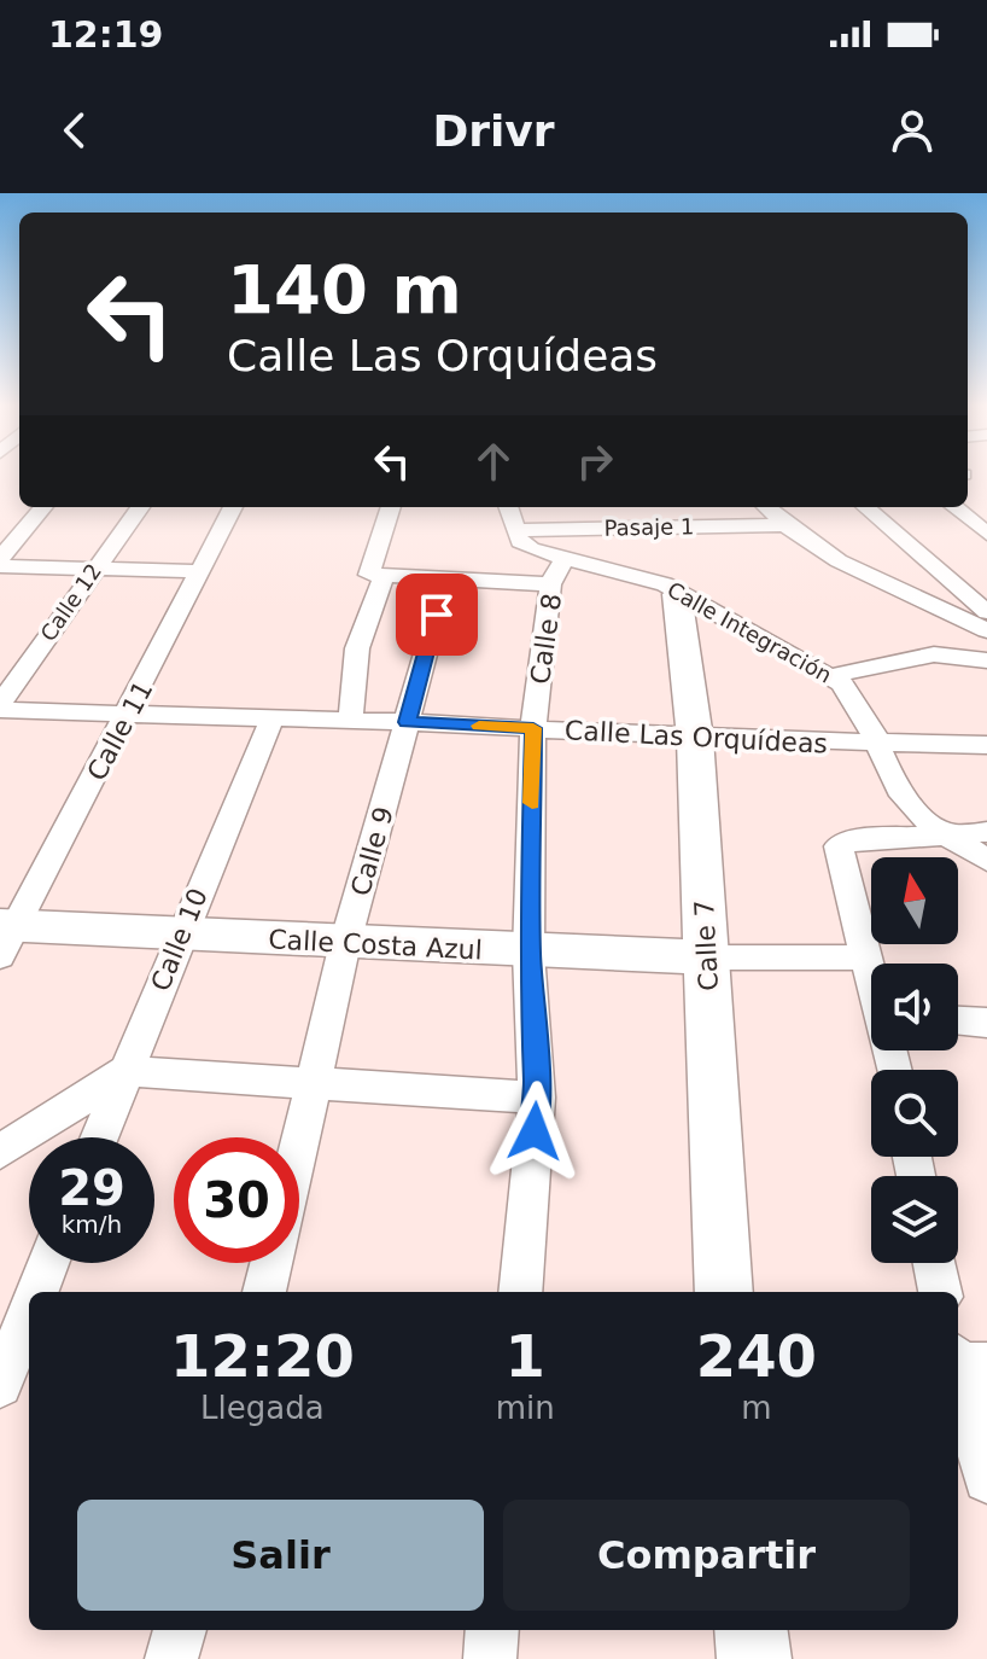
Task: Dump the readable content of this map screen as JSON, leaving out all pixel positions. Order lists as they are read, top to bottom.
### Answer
{
  "streets": {
    "street": [
      "Pasaje 1",
      "Calle 12",
      "Calle Integración",
      "Calle 8",
      "Calle 11",
      "Calle Las Orquídeas",
      "Calle 9",
      "Calle 10",
      "Calle Costa Azul",
      "Calle 7"
    ]
  },
  "crossings": [
    ["Pasaje 1", "Calle Integración"],
    ["Calle 12", "Calle Las Orquídeas"],
    ["Calle Integración", "Calle 8"],
    ["Calle Integración", "Calle Las Orquídeas"],
    ["Calle Integración", "Calle 7"],
    ["Calle 8", "Calle Las Orquídeas"],
    ["Calle 8", "Calle Costa Azul"],
    ["Calle 11", "Calle Las Orquídeas"],
    ["Calle 11", "Calle Costa Azul"],
    ["Calle Las Orquídeas", "Calle 9"],
    ["Calle Las Orquídeas", "Calle 10"],
    ["Calle Las Orquídeas", "Calle 7"],
    ["Calle 9", "Calle Costa Azul"],
    ["Calle 10", "Calle Costa Azul"],
    ["Calle Costa Azul", "Calle 7"]
  ],
  "north": "top",
  "page": {
    "status": "12:19",
    "header": "Drivr",
    "turn": ["140 m", "Calle Las Orquídeas"],
    "speed": "29 km/h",
    "limit": "30",
    "eta": [
      "12:20",
      "Llegada",
      "1",
      "min",
      "240",
      "m"
    ],
    "buttons": ["Salir", "Compartir"]
  }
}
